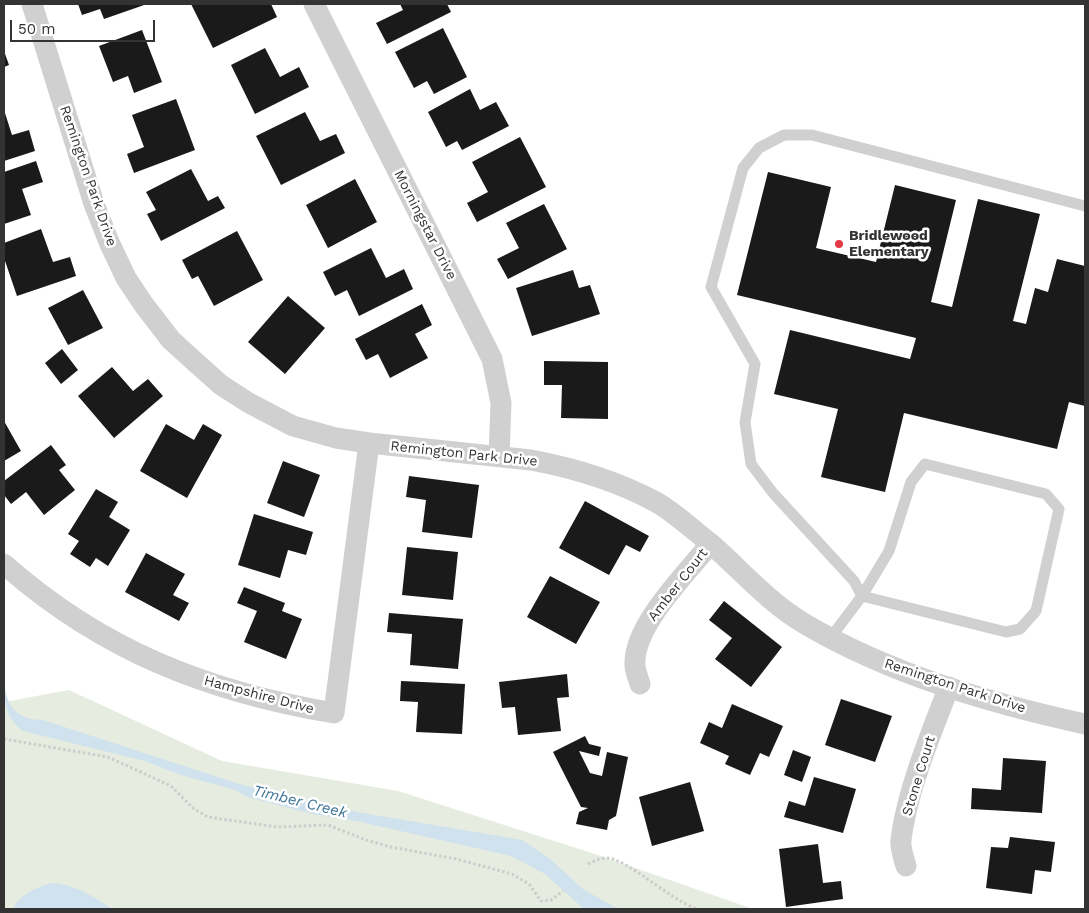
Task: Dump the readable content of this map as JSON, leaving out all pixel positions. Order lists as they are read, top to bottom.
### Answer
{
  "streets": {
    "street": [
      "Remington Park Drive",
      "Morningstar Drive",
      "Amber Court",
      "Hampshire Drive",
      "Stone Court"
    ]
  },
  "crossings": [
    ["Remington Park Drive", "Morningstar Drive"],
    ["Remington Park Drive", "Amber Court"],
    ["Remington Park Drive", "Hampshire Drive"],
    ["Remington Park Drive", "Stone Court"]
  ],
  "water": ["Timber Creek"],
  "places": ["Bridlewood Elementary"],
  "scale_bar": "50 m"
}
